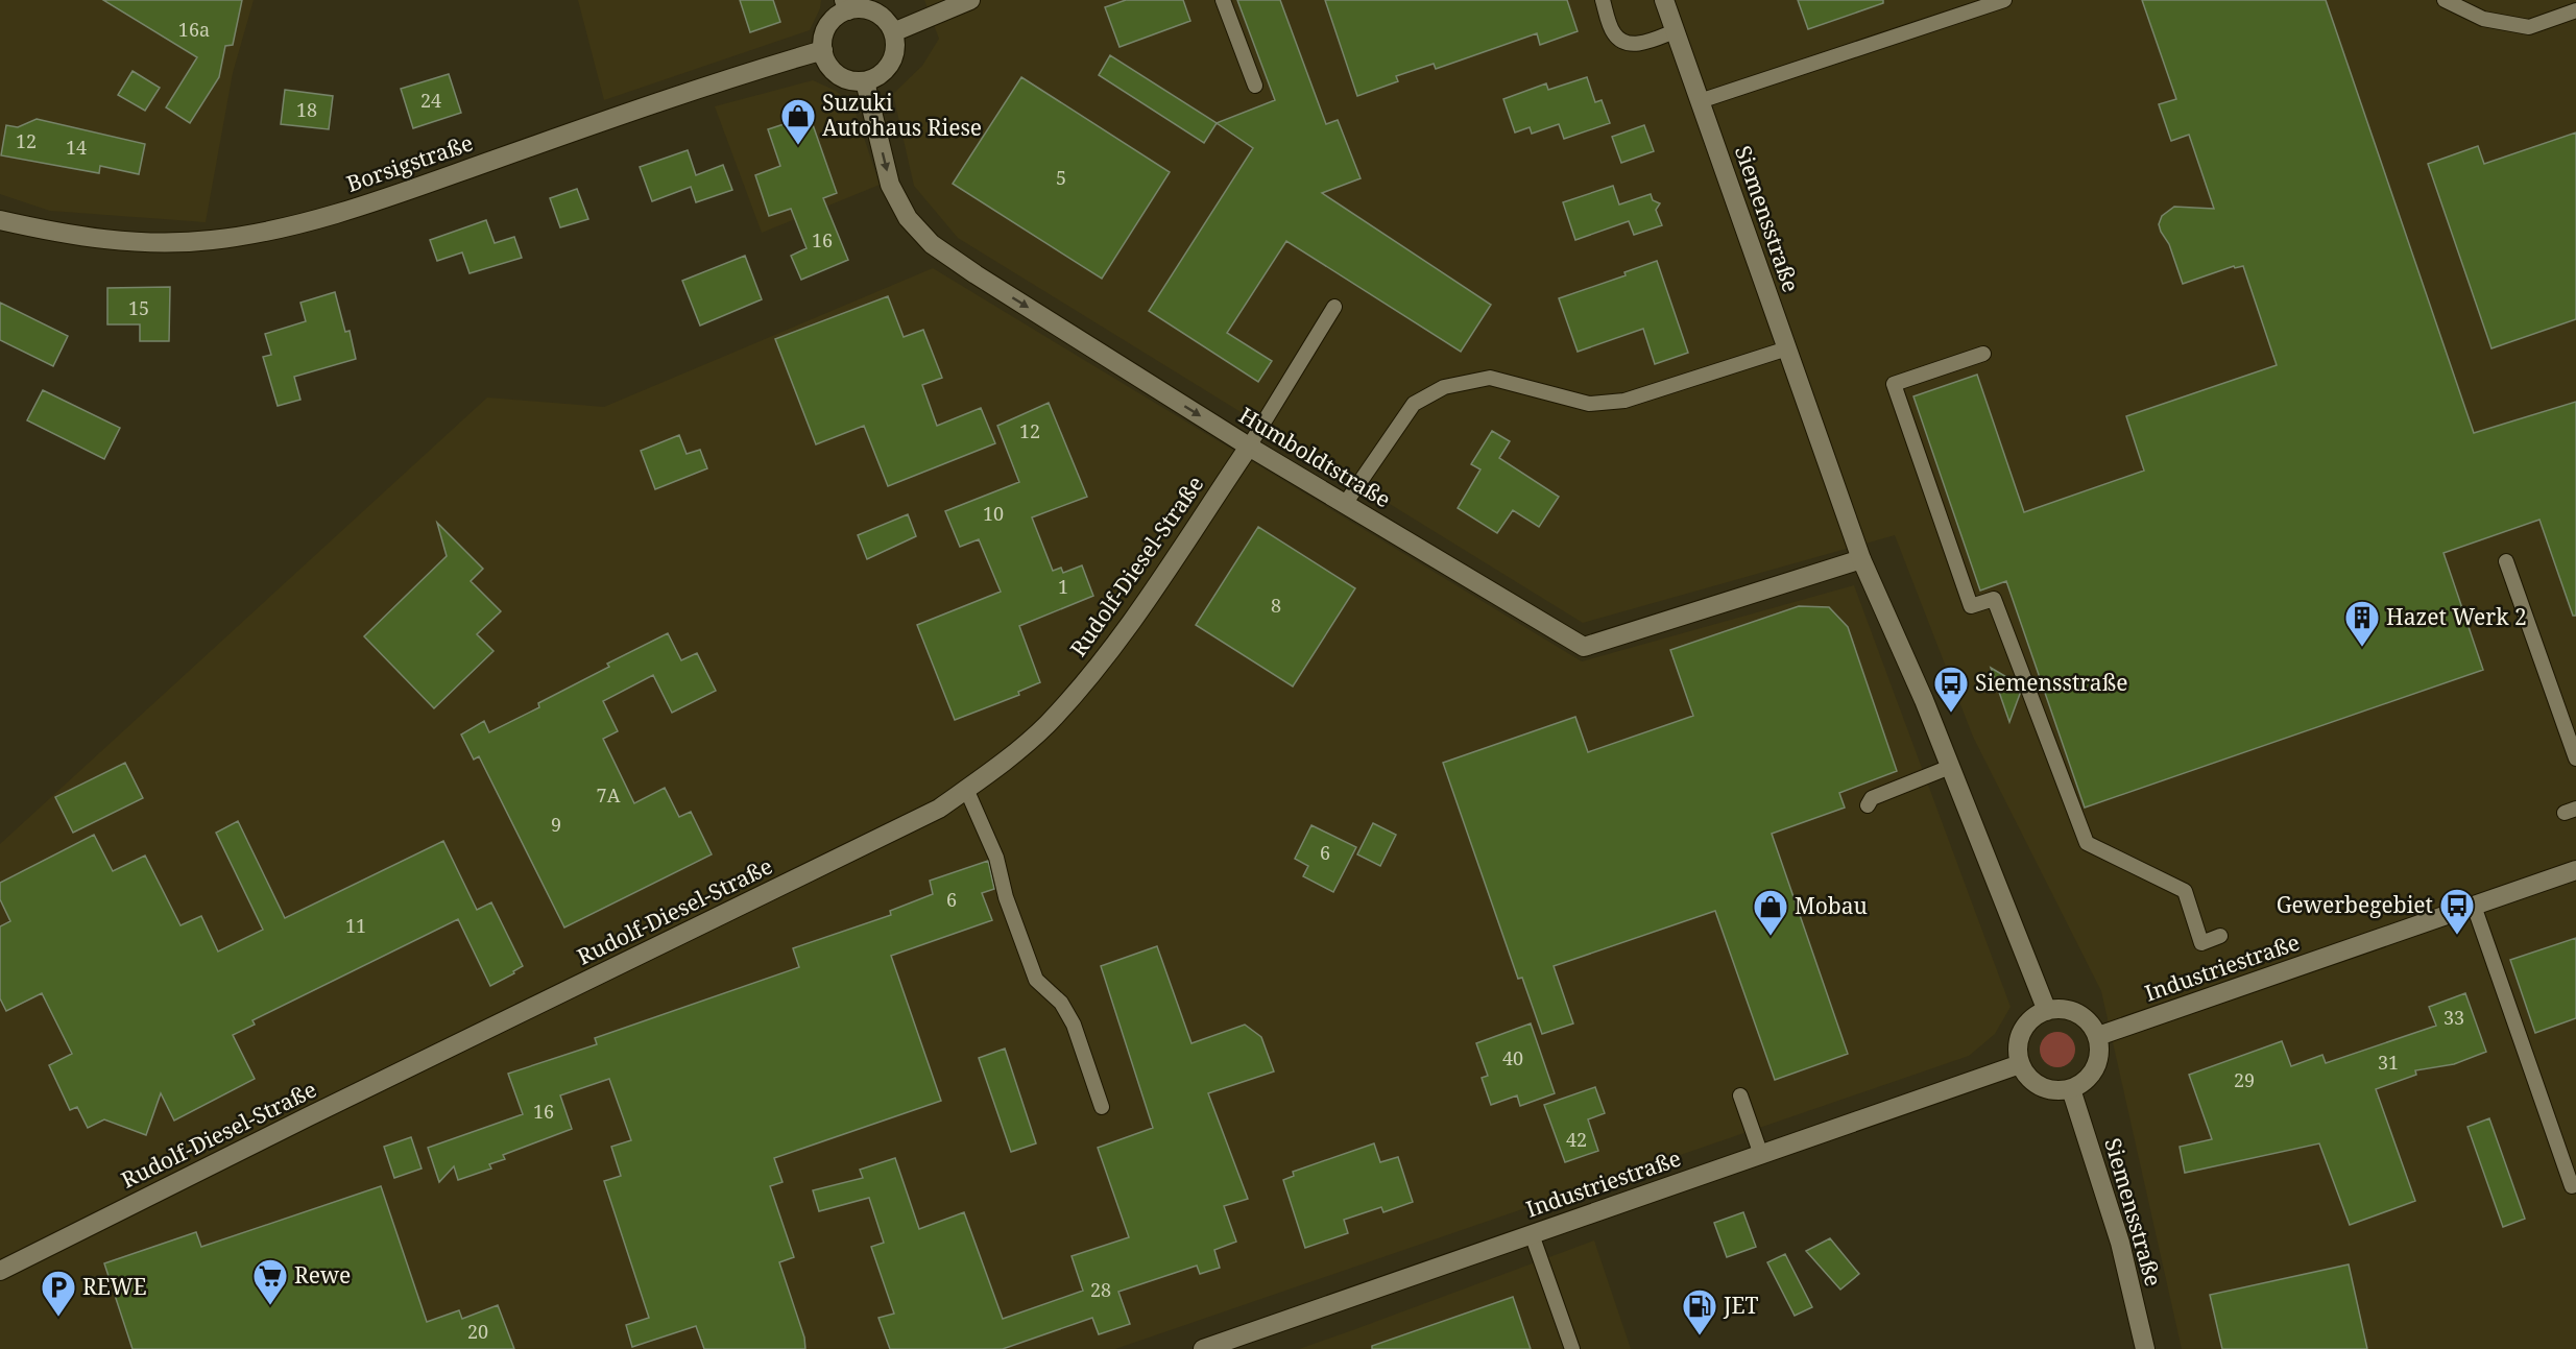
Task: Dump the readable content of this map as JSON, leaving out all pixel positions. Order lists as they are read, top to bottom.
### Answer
{
  "streets": {
    "street": [
      "Borsigstraße",
      "Siemensstraße",
      "Humboldtstraße",
      "Rudolf-Diesel-Straße",
      "Industriestraße"
    ]
  },
  "crossings": [
    ["Borsigstraße", "Humboldtstraße"],
    ["Siemensstraße", "Humboldtstraße"],
    ["Siemensstraße", "Industriestraße"],
    ["Humboldtstraße", "Rudolf-Diesel-Straße"]
  ],
  "one_way": ["Humboldtstraße"],
  "places": {
    "shop": ["Suzuki Autohaus Riese", "Mobau"],
    "building": ["Hazet Werk 2"],
    "bus stop": ["Siemensstraße", "Gewerbegebiet"],
    "supermarket": ["Rewe"],
    "parking": ["REWE"],
    "fuel station": ["JET"]
  },
  "house_numbers": [
    "16a",
    "24",
    "18",
    "12",
    "14",
    "5",
    "16",
    "15",
    "12",
    "10",
    "1",
    "8",
    "7A",
    "9",
    "6",
    "6",
    "11",
    "33",
    "40",
    "31",
    "29",
    "16",
    "42",
    "28",
    "20"
  ]
}
